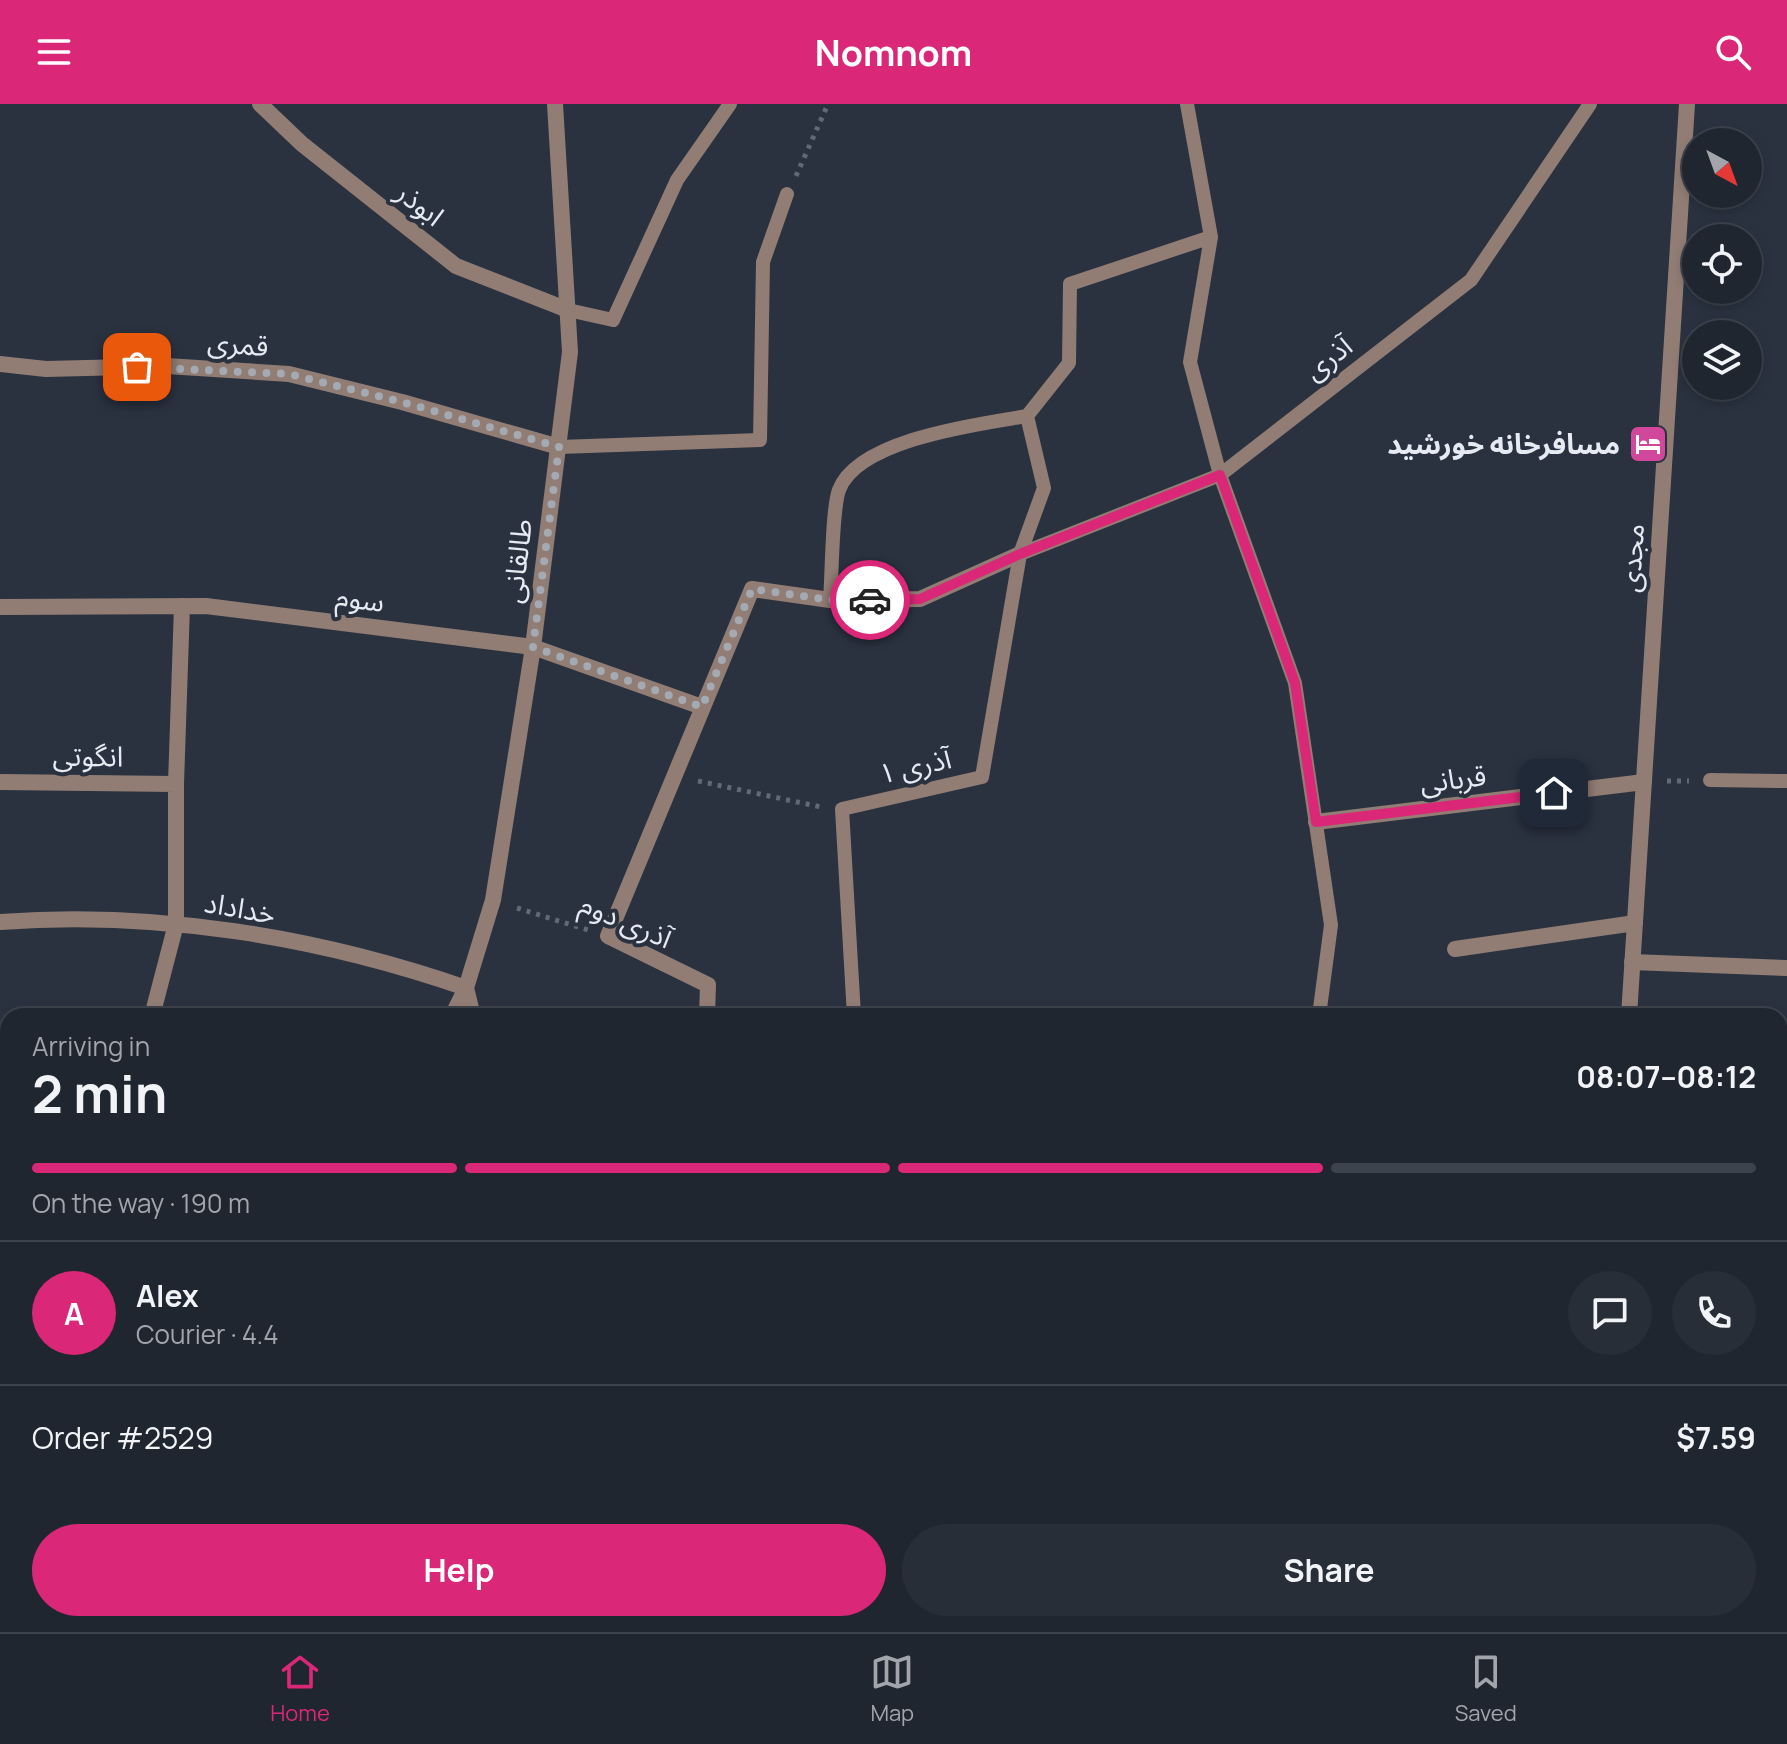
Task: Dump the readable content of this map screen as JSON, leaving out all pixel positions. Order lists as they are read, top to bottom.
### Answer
{
  "streets": {
    "street": [
      "ابوذر",
      "قمری",
      "مجدی",
      "طالقانی",
      "سوم",
      "انگوتی",
      "قربانی",
      "خداداد",
      "آذری دوم"
    ],
    "lane": ["آذری", "آذری ۱"]
  },
  "crossings": [
    ["ابوذر", "طالقانی"],
    ["قمری", "طالقانی"],
    ["آذری", "آذری ۱"],
    ["مجدی", "قربانی"],
    ["طالقانی", "سوم"],
    ["طالقانی", "خداداد"],
    ["طالقانی", "آذری دوم"]
  ],
  "places": {
    "hotel": ["مسافرخانه خورشید"]
  },
  "north": "bottom right",
  "page": {
    "header": "Nomnom",
    "heading": ["2 min", "Arriving in", "08:07–08:12"],
    "panel": [
      "Alex",
      "Courier · 4.4",
      "Order #2529",
      "$7.59"
    ],
    "bar": "On the way · 190 m",
    "round": "A",
    "buttons": ["Help", "Share"],
    "tabs": ["Home", "Map", "Saved"]
  }
}
